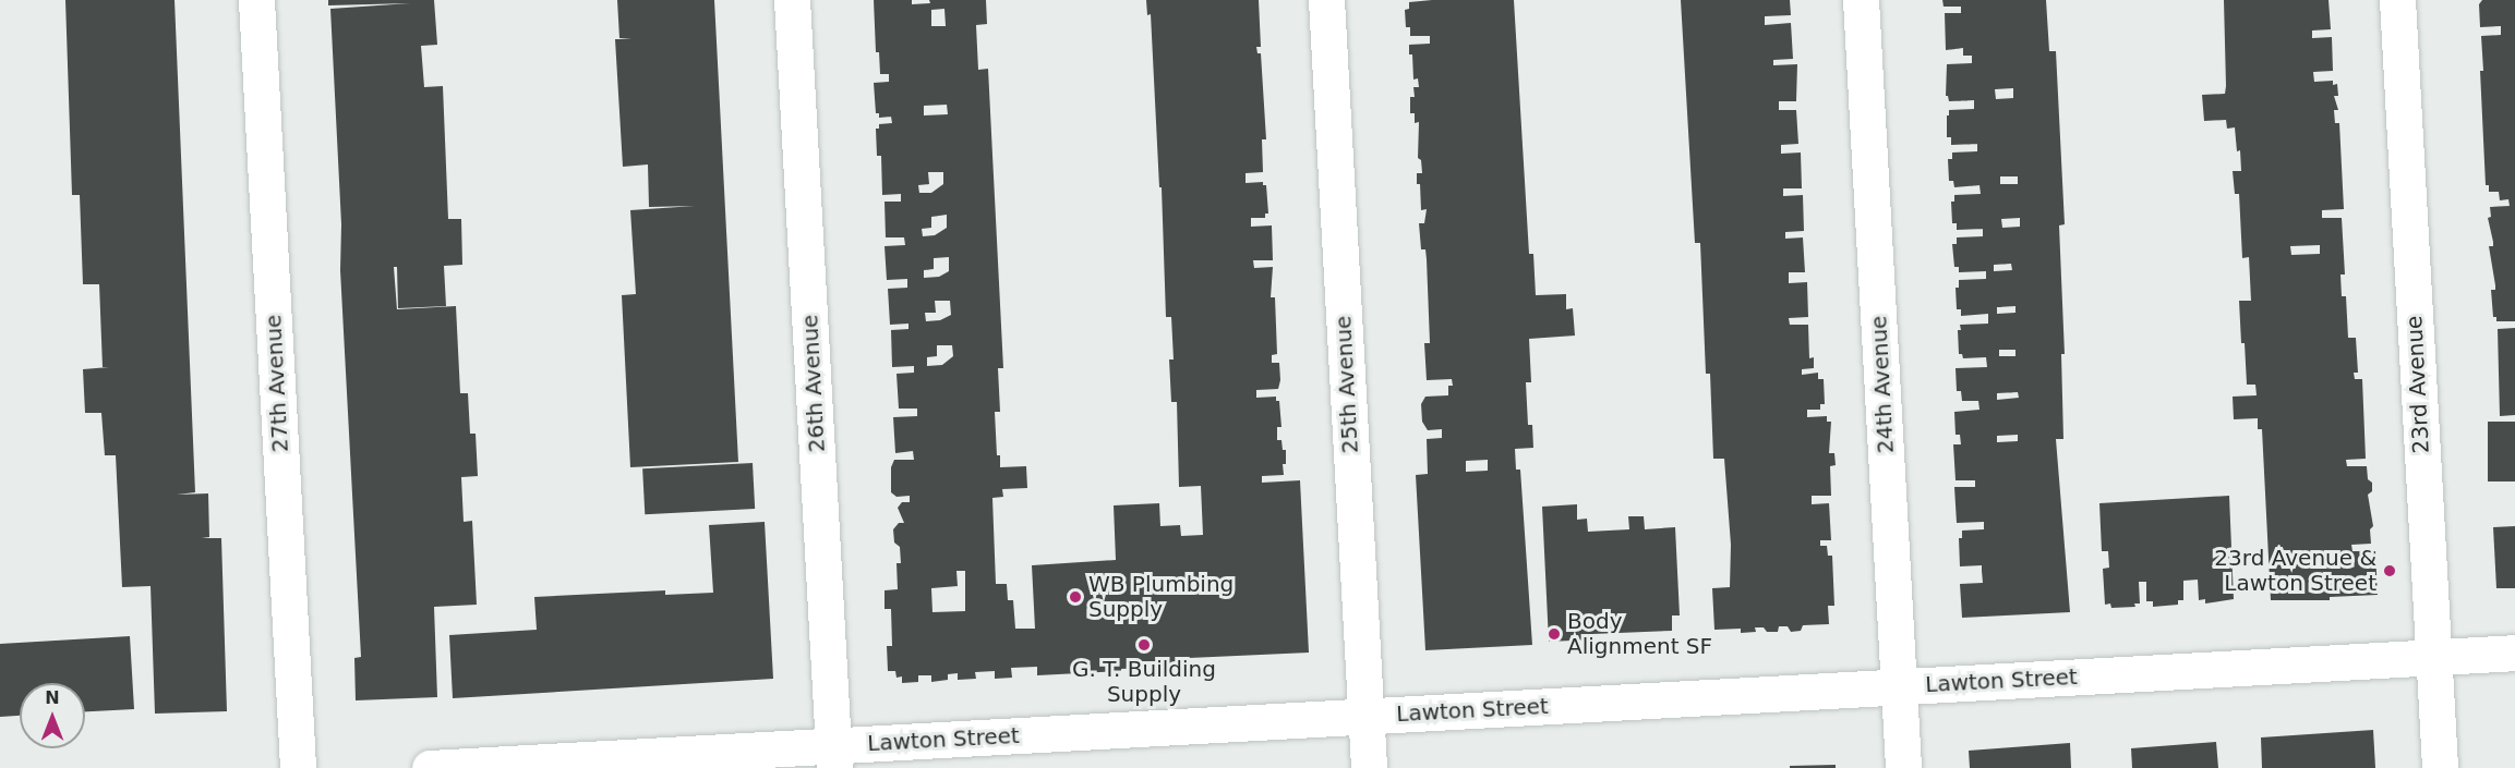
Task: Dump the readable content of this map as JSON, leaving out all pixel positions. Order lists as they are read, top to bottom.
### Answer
{
  "streets": {
    "street": [
      "27th Avenue",
      "26th Avenue",
      "25th Avenue",
      "24th Avenue",
      "23rd Avenue",
      "Lawton Street"
    ]
  },
  "crossings": [
    ["26th Avenue", "Lawton Street"],
    ["25th Avenue", "Lawton Street"],
    ["24th Avenue", "Lawton Street"],
    ["23rd Avenue", "Lawton Street"]
  ],
  "places": [
    "23rd Avenue & Lawton Street",
    "WB Plumbing Supply",
    "Body Alignment SF",
    "G. T. Building Supply"
  ],
  "north": "top"
}
